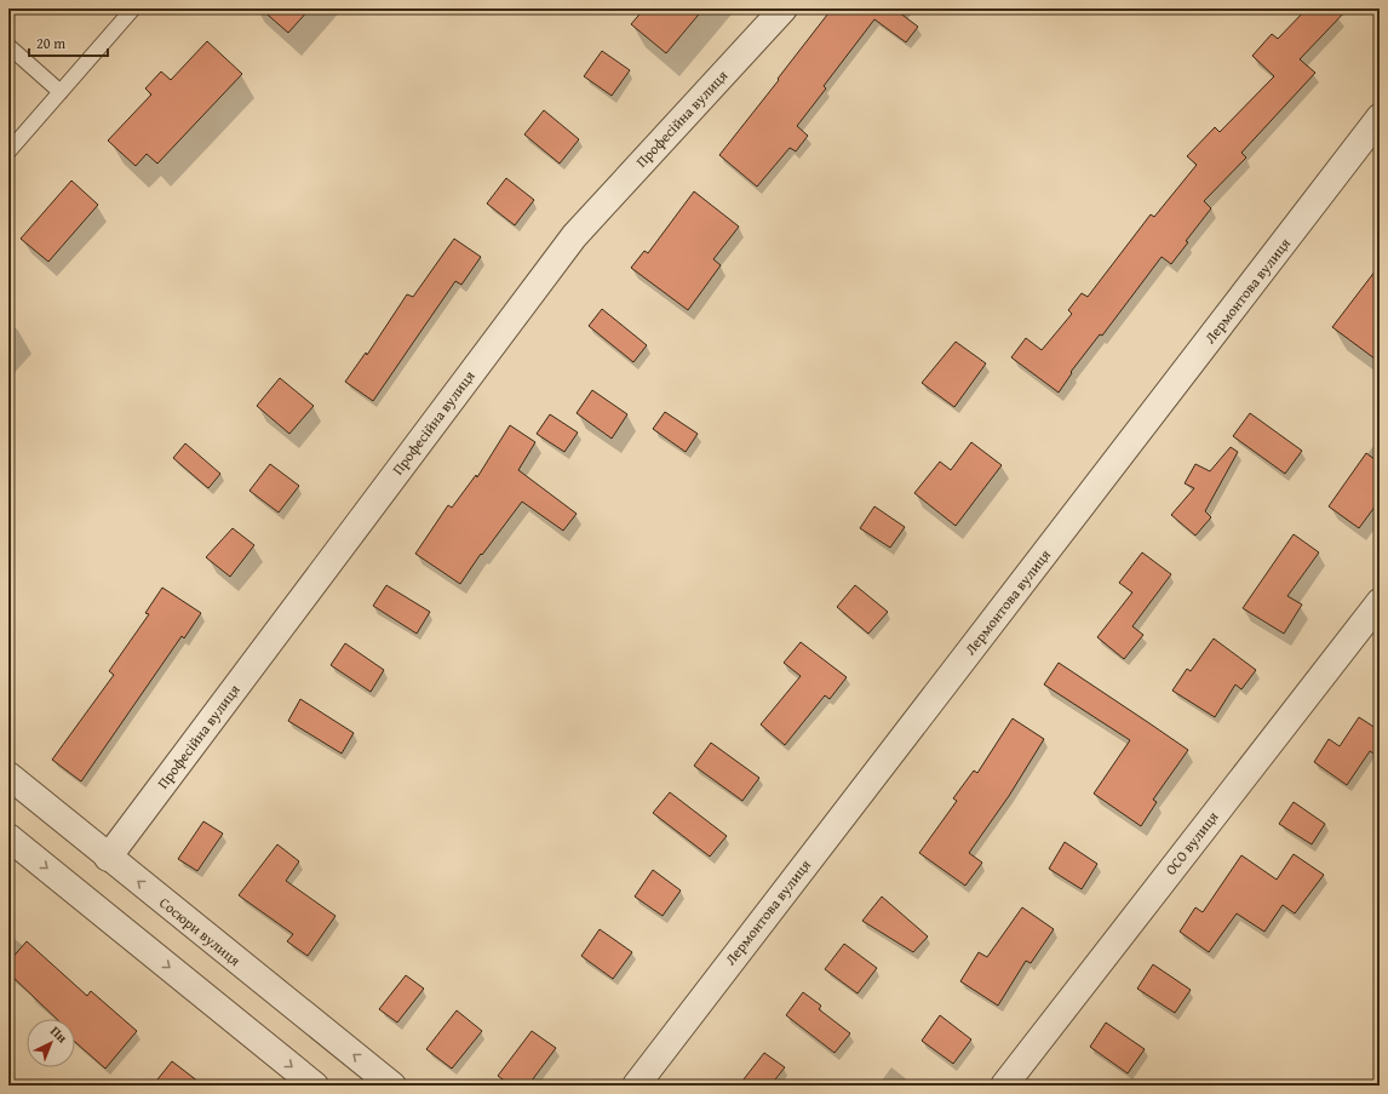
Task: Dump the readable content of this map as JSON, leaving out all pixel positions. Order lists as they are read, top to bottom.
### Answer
{
  "streets": {
    "street": [
      "Професійна вулиця",
      "Лермонтова вулиця",
      "ОСО вулиця",
      "Сосюри вулиця"
    ]
  },
  "crossings": [
    ["Професійна вулиця", "Сосюри вулиця"]
  ],
  "scale_bar": "20 m",
  "north": "top right"
}
